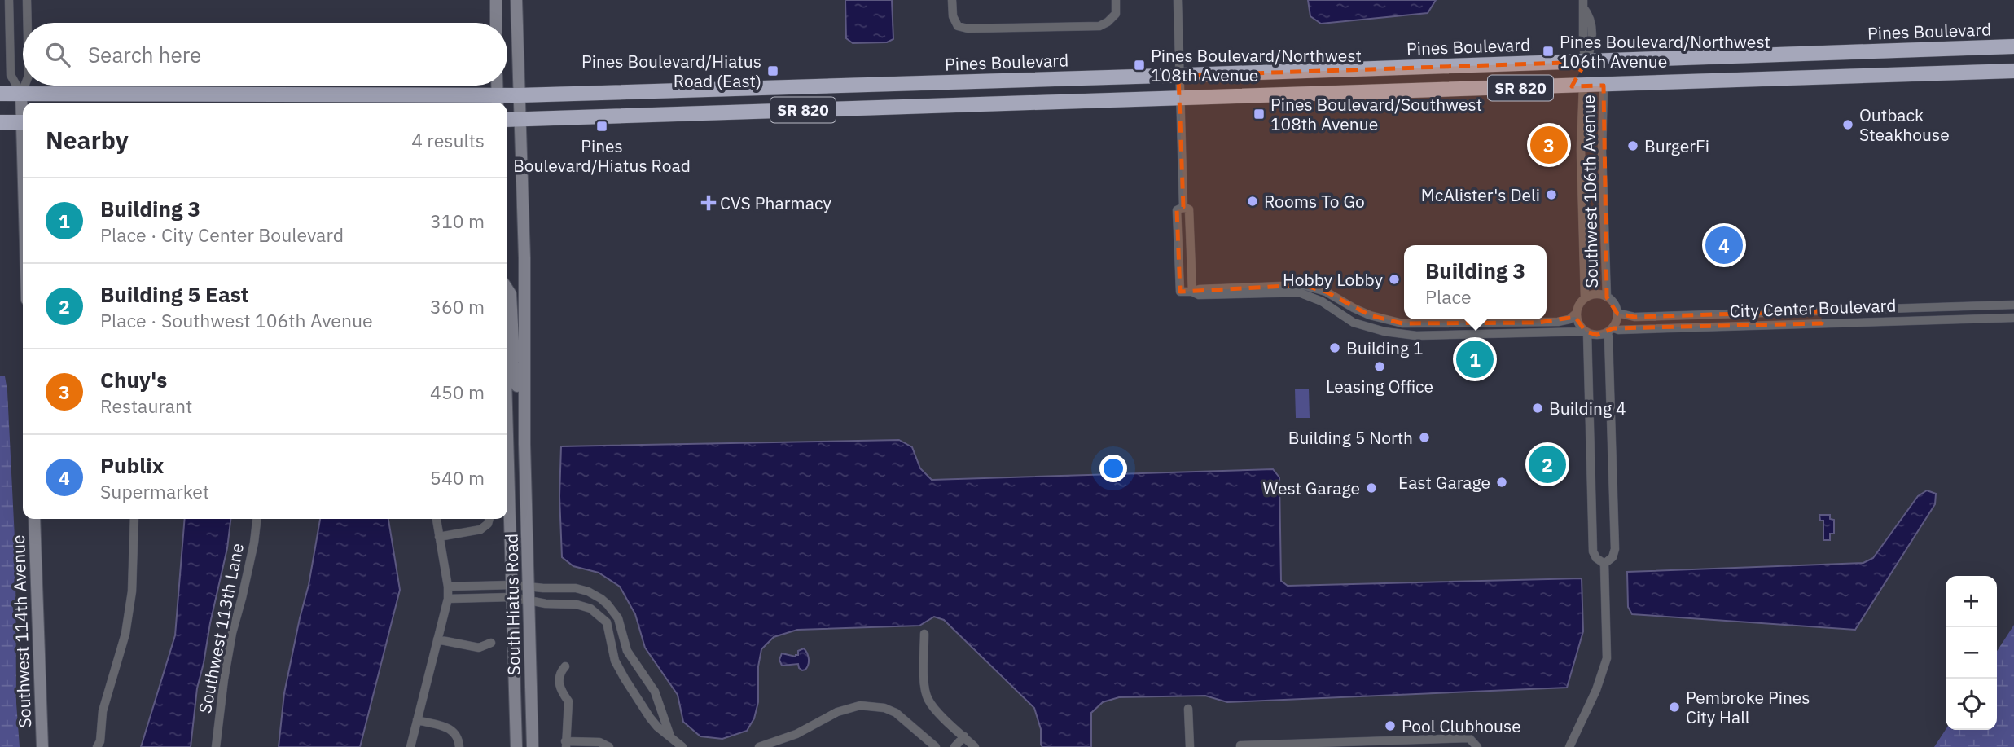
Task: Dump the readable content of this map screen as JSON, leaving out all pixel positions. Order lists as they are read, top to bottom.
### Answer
{
  "streets": {
    "highway": ["Pines Boulevard", "SR 820"],
    "main road": ["South Hiatus Road", "Southwest 114th Avenue"],
    "street": ["Southwest 106th Avenue", "City Center Boulevard", "Southwest 113th Lane"]
  },
  "crossings": [
    ["Pines Boulevard", "South Hiatus Road"],
    ["SR 820", "Southwest 106th Avenue"],
    ["SR 820", "South Hiatus Road"],
    ["Southwest 106th Avenue", "City Center Boulevard"]
  ],
  "places": {
    "transit": [
      "Pines Boulevard/Northwest 106th Avenue",
      "Pines Boulevard/Northwest 108th Avenue",
      "Pines Boulevard/Hiatus Road (East)",
      "Pines Boulevard/Southwest 108th Avenue",
      "Pines Boulevard/Hiatus Road"
    ],
    "other": [
      "Outback Steakhouse",
      "BurgerFi",
      "McAlister's Deli",
      "Rooms To Go",
      "Hobby Lobby",
      "Building 1",
      "Leasing Office",
      "Building 4",
      "Building 5 North",
      "East Garage",
      "West Garage",
      "Pembroke Pines City Hall",
      "Pool Clubhouse"
    ],
    "health": ["CVS Pharmacy"]
  },
  "page": {
    "search": "Search here",
    "heading": ["Nearby", "4 results"],
    "pins": [
      "3",
      "4",
      "1",
      "2"
    ],
    "list": [
      {
        "mark": "1",
        "name": "Building 3",
        "note": "Place · City Center Boulevard",
        "value": "310 m"
      },
      {
        "mark": "2",
        "name": "Building 5 East",
        "note": "Place · Southwest 106th Avenue",
        "value": "360 m"
      },
      {
        "mark": "3",
        "name": "Chuy's",
        "note": "Restaurant",
        "value": "450 m"
      },
      {
        "mark": "4",
        "name": "Publix",
        "note": "Supermarket",
        "value": "540 m"
      }
    ],
    "popup": ["Building 3", "Place"],
    "map_buttons": ["+", "−"]
  }
}
